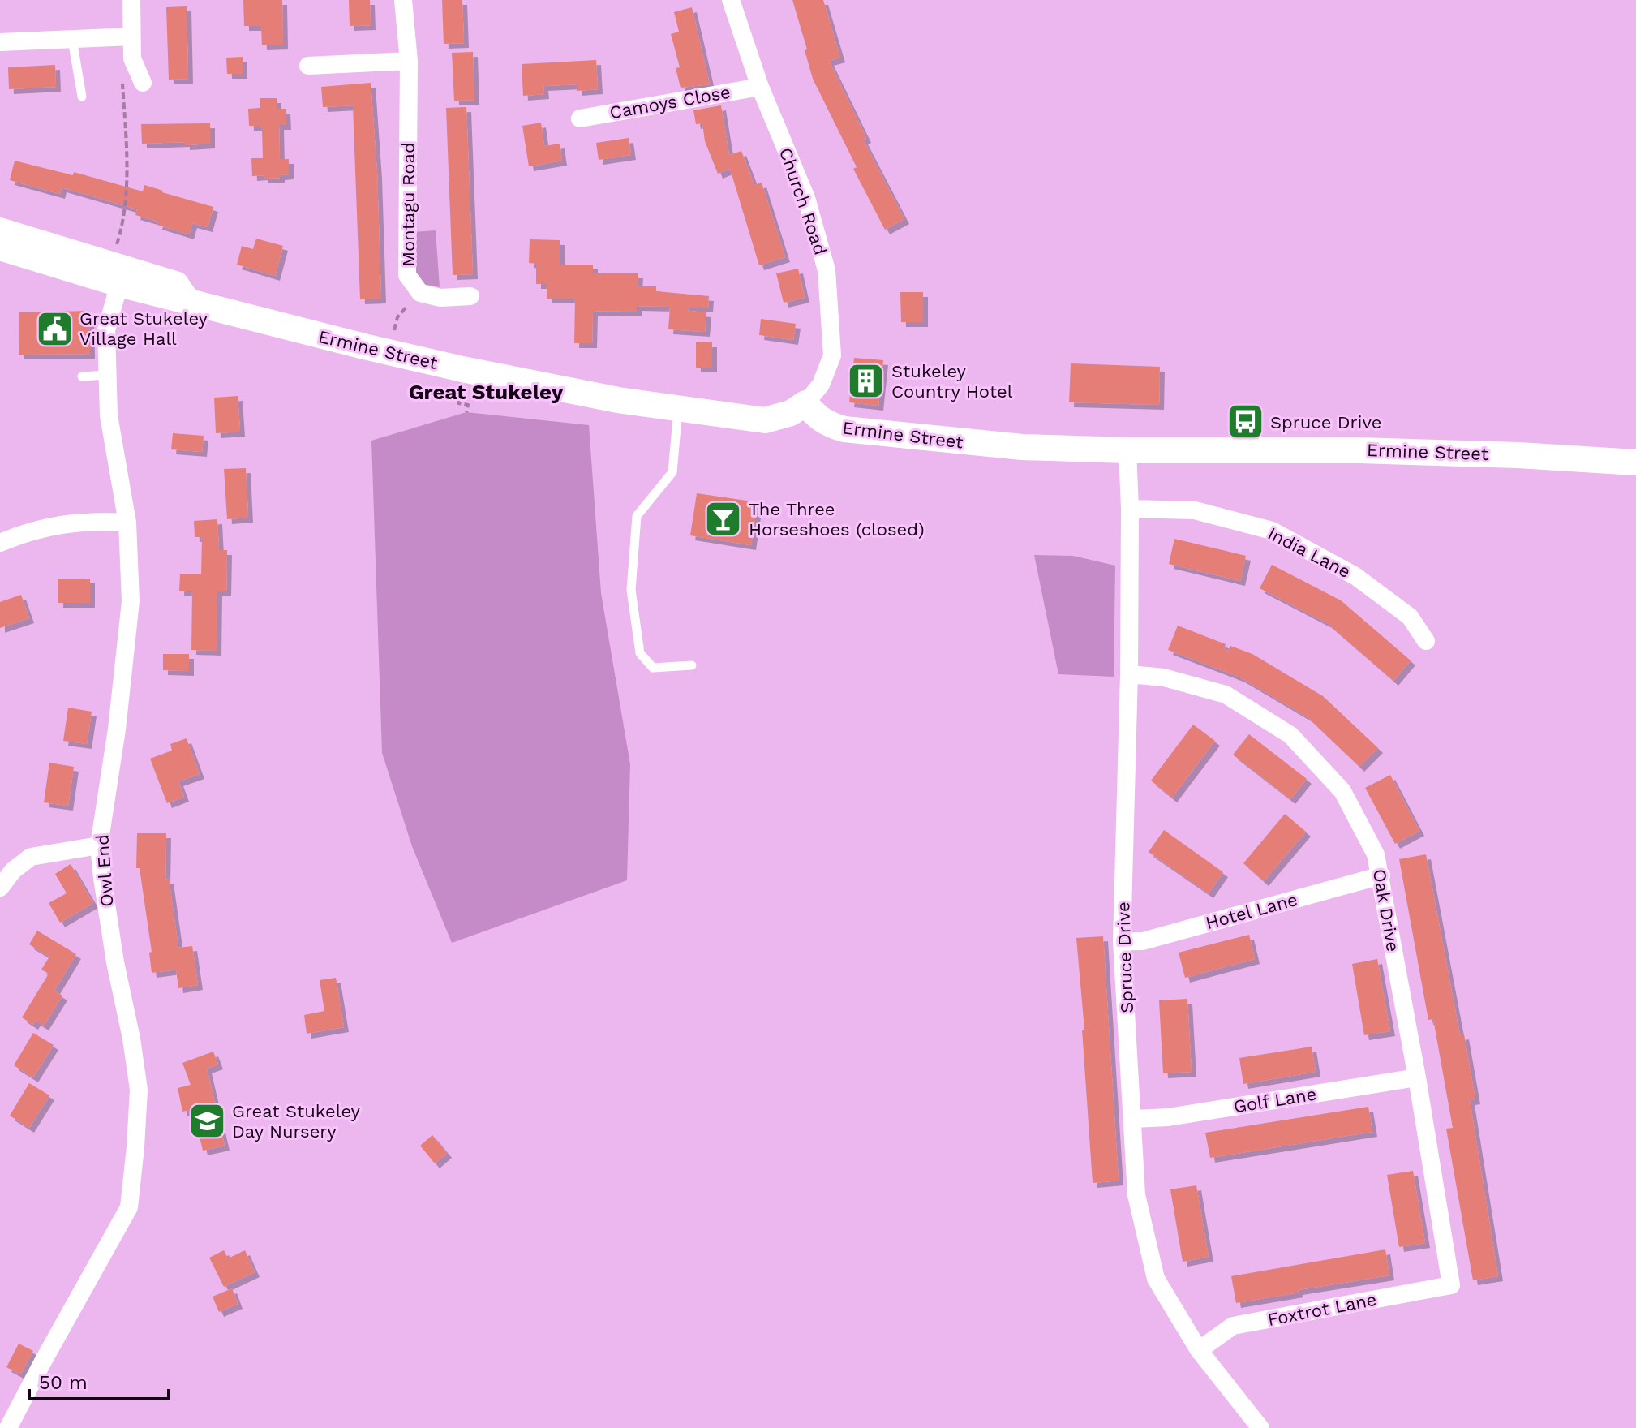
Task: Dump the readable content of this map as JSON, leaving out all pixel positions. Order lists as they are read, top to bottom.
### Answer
{
  "streets": {
    "street": [
      "Camoys Close",
      "Church Road",
      "Montagu Road",
      "Ermine Street",
      "India Lane",
      "Owl End",
      "Oak Drive",
      "Hotel Lane",
      "Spruce Drive",
      "Golf Lane",
      "Foxtrot Lane"
    ]
  },
  "crossings": [
    ["Camoys Close", "Church Road"],
    ["Church Road", "Ermine Street"],
    ["Ermine Street", "Owl End"],
    ["Ermine Street", "Spruce Drive"],
    ["India Lane", "Spruce Drive"],
    ["Oak Drive", "Hotel Lane"],
    ["Oak Drive", "Spruce Drive"],
    ["Oak Drive", "Golf Lane"],
    ["Oak Drive", "Foxtrot Lane"],
    ["Hotel Lane", "Spruce Drive"],
    ["Spruce Drive", "Golf Lane"],
    ["Spruce Drive", "Foxtrot Lane"]
  ],
  "districts": ["Great Stukeley"],
  "places": {
    "public building": ["Great Stukeley Village Hall"],
    "building": ["Stukeley Country Hotel"],
    "bus stop": ["Spruce Drive"],
    "bar": ["The Three Horseshoes (closed)"],
    "school or university": ["Great Stukeley Day Nursery"]
  },
  "scale_bar": "50 m"
}
